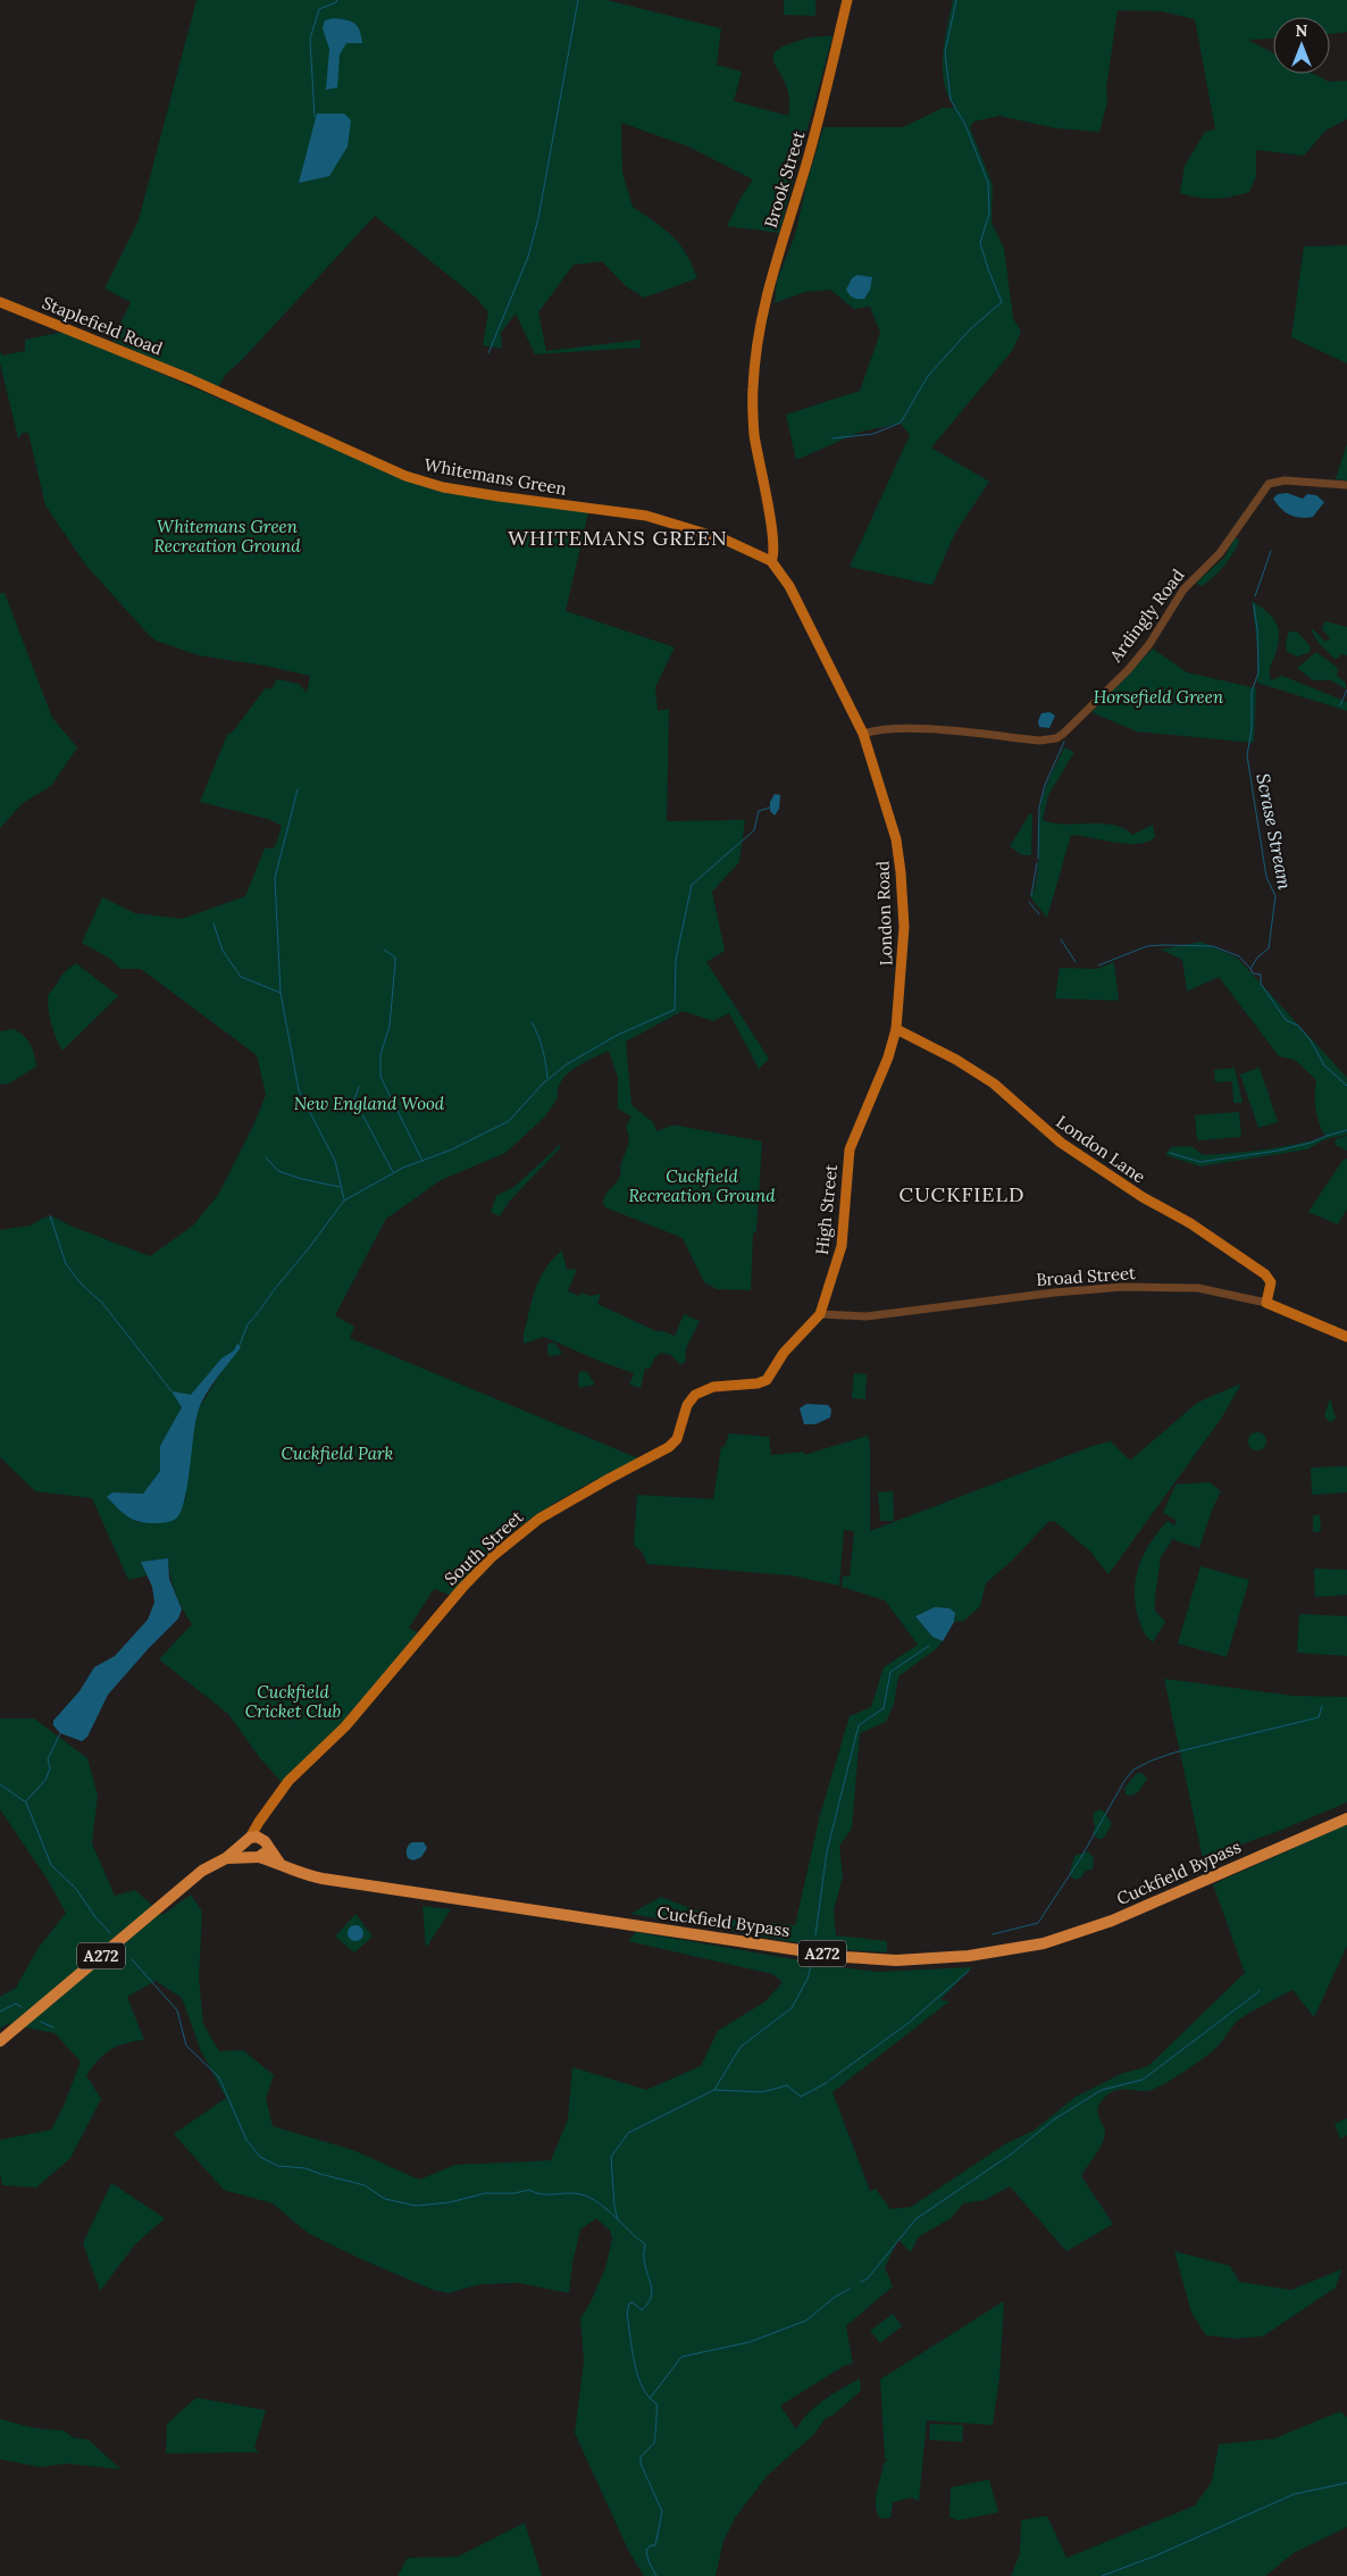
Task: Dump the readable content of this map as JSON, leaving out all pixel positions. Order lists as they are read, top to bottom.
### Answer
{
  "streets": {
    "highway": ["Cuckfield Bypass", "A272"],
    "main road": [
      "Brook Street",
      "Staplefield Road",
      "Whitemans Green",
      "London Road",
      "London Lane",
      "High Street",
      "Broad Street",
      "South Street"
    ],
    "street": ["Ardingly Road"]
  },
  "crossings": [
    ["Brook Street", "Whitemans Green"],
    ["Staplefield Road", "Whitemans Green"],
    ["Ardingly Road", "London Road"],
    ["London Road", "London Lane"],
    ["London Road", "High Street"],
    ["London Lane", "High Street"],
    ["London Lane", "Broad Street"],
    ["High Street", "Broad Street"],
    ["High Street", "South Street"],
    ["South Street", "Cuckfield Bypass"],
    ["South Street", "A272"],
    ["Cuckfield Bypass", "A272"]
  ],
  "districts": ["WHITEMANS GREEN", "CUCKFIELD"],
  "water": ["Scrase Stream"],
  "parks": [
    "Whitemans Green Recreation Ground",
    "Horsefield Green",
    "New England Wood",
    "Cuckfield Recreation Ground",
    "Cuckfield Park",
    "Cuckfield Cricket Club"
  ],
  "north": "top"
}
